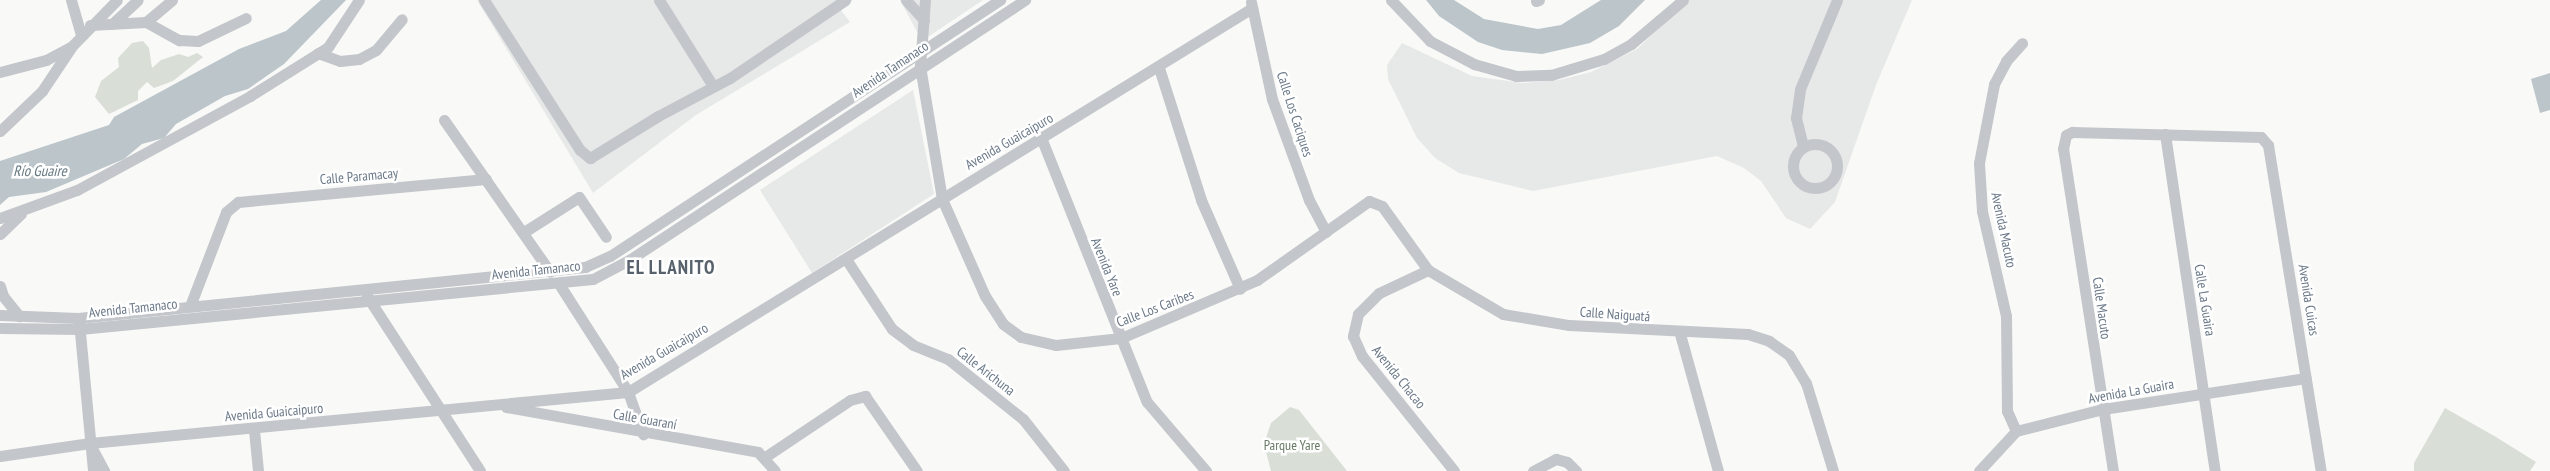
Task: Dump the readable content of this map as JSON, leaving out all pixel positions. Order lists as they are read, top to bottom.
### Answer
{
  "streets": {
    "street": [
      "Avenida Tamanaco",
      "Calle Los Caciques",
      "Avenida Guaicaipuro",
      "Calle Paramacay",
      "Avenida Macuto",
      "Avenida Yare",
      "Calle La Guaira",
      "Avenida Cuicas",
      "Calle Los Caribes",
      "Calle Macuto",
      "Calle Naiguatá",
      "Calle Arichuna",
      "Avenida Chacao",
      "Avenida La Guaira",
      "Calle Guaraní"
    ]
  },
  "crossings": [
    ["Avenida Tamanaco", "Calle Paramacay"],
    ["Avenida Tamanaco", "Calle Los Caribes"],
    ["Calle Los Caciques", "Avenida Guaicaipuro"],
    ["Calle Los Caciques", "Calle Los Caribes"],
    ["Avenida Guaicaipuro", "Avenida Yare"],
    ["Avenida Guaicaipuro", "Calle Los Caribes"],
    ["Avenida Guaicaipuro", "Calle Arichuna"],
    ["Avenida Guaicaipuro", "Calle Guaraní"],
    ["Avenida Macuto", "Avenida La Guaira"],
    ["Avenida Yare", "Calle Los Caribes"],
    ["Calle La Guaira", "Avenida Cuicas"],
    ["Calle La Guaira", "Calle Macuto"],
    ["Calle La Guaira", "Avenida La Guaira"],
    ["Avenida Cuicas", "Calle Macuto"],
    ["Avenida Cuicas", "Avenida La Guaira"],
    ["Calle Los Caribes", "Calle Naiguatá"],
    ["Calle Macuto", "Avenida La Guaira"],
    ["Calle Naiguatá", "Avenida Chacao"]
  ],
  "districts": ["EL LLANITO"],
  "water": ["Río Guaire"],
  "parks": ["Parque Yare"]
}
